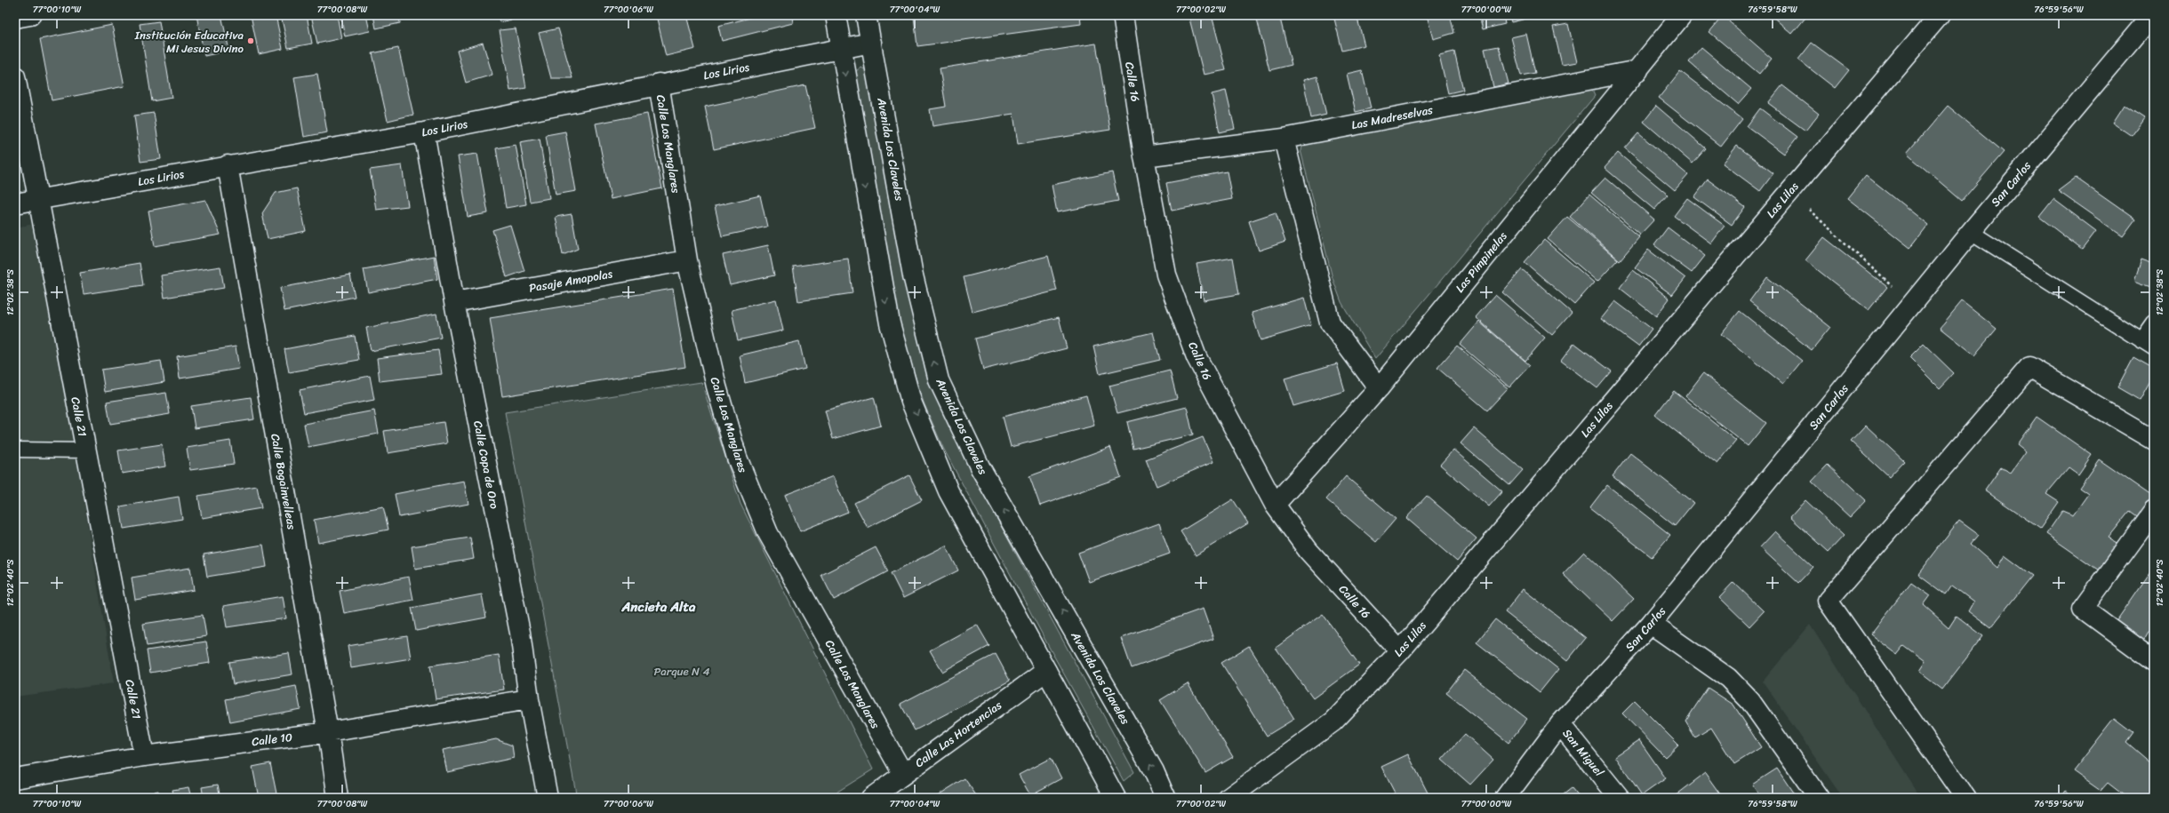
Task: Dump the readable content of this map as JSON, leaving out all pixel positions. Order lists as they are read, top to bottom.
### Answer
{
  "streets": {
    "street": [
      "Los Lirios",
      "Calle 16",
      "Las Madreselvas",
      "Calle Los Manglares",
      "Avenida Los Claveles",
      "San Carlos",
      "Las Lilas",
      "Las Pimpinelas",
      "Pasaje Amapolas",
      "Calle 21",
      "Calle Copa de Oro",
      "Calle Bogainvelleas",
      "Calle Las Hortencias",
      "Calle 10",
      "San Miguel"
    ]
  },
  "crossings": [
    ["Los Lirios", "Calle Los Manglares"],
    ["Los Lirios", "Avenida Los Claveles"],
    ["Los Lirios", "Calle 21"],
    ["Los Lirios", "Calle Copa de Oro"],
    ["Los Lirios", "Calle Bogainvelleas"],
    ["Calle 16", "Las Madreselvas"],
    ["Calle 16", "Las Lilas"],
    ["Calle 16", "Las Pimpinelas"],
    ["Las Madreselvas", "Las Pimpinelas"],
    ["Calle Los Manglares", "Pasaje Amapolas"],
    ["Calle Los Manglares", "Calle Las Hortencias"],
    ["San Carlos", "San Miguel"],
    ["Pasaje Amapolas", "Calle Copa de Oro"],
    ["Calle 21", "Calle 10"],
    ["Calle Copa de Oro", "Calle 10"],
    ["Calle Bogainvelleas", "Calle 10"]
  ],
  "districts": ["Ancieta Alta"],
  "parks": ["Parque N 4"],
  "places": ["Institución Educativa Mi Jesus Divino"],
  "coordinates": [
    "77°00'10\"W",
    "77°00'08\"W",
    "77°00'06\"W",
    "77°00'04\"W",
    "77°00'02\"W",
    "77°00'00\"W",
    "76°59'58\"W",
    "76°59'56\"W",
    "12°02'38\"S",
    "12°02'40\"S"
  ]
}
